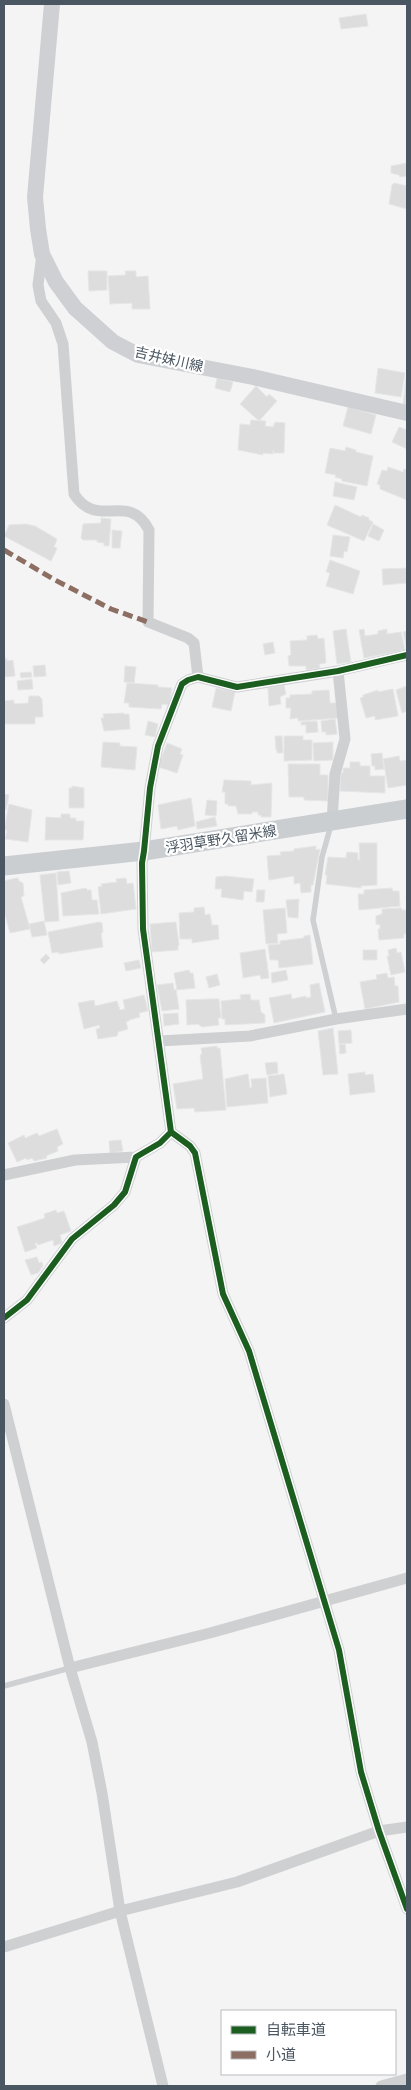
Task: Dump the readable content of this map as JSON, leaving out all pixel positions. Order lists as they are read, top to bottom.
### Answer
{
  "streets": {
    "main road": ["吉井妹川線", "浮羽草野久留米線"]
  },
  "legend": ["自転車道", "小道"]
}
